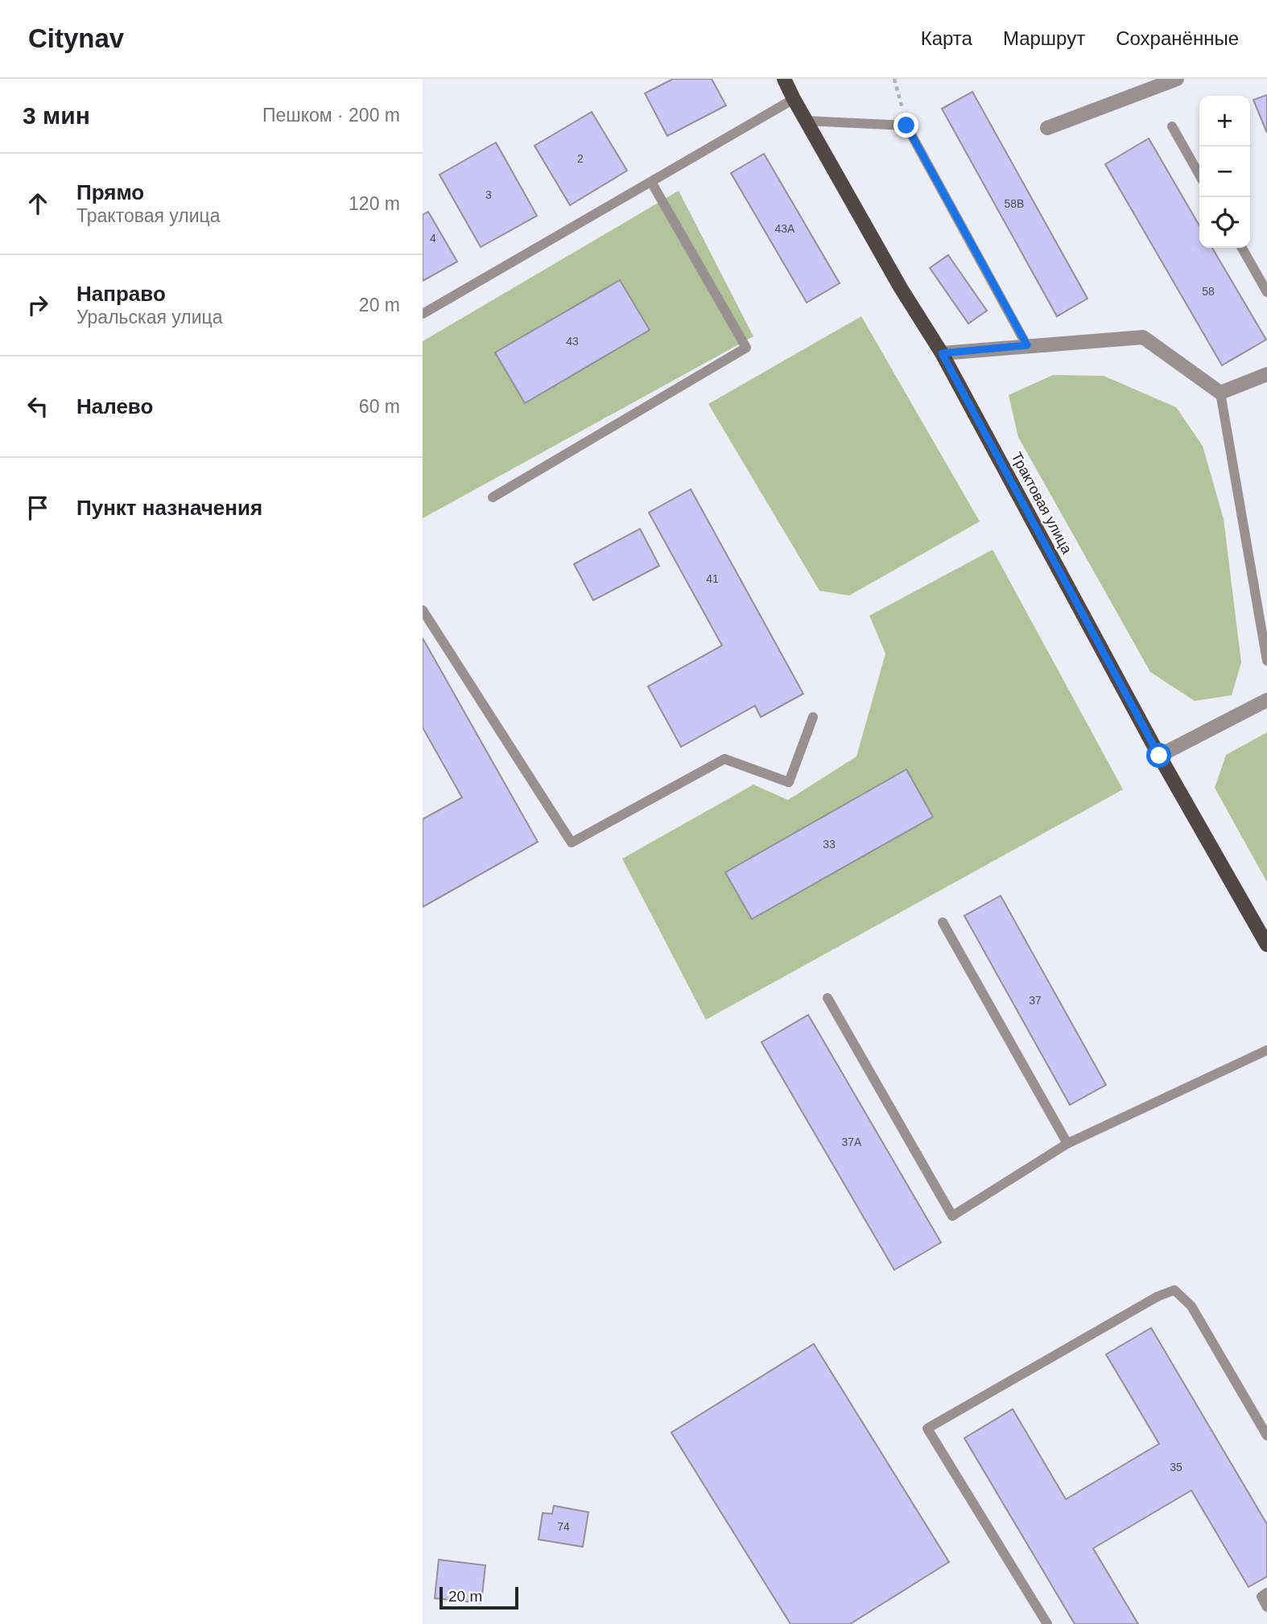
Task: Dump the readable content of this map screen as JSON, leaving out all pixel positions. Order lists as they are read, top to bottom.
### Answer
{
  "streets": {
    "main road": ["Трактовая улица"]
  },
  "house_numbers": [
    "2",
    "3",
    "58В",
    "43А",
    "4",
    "58",
    "43",
    "41",
    "33",
    "37",
    "37А",
    "35",
    "74"
  ],
  "scale_bar": "20 m",
  "page": {
    "header": "Citynav",
    "nav": ["Карта", "Маршрут", "Сохранённые"],
    "heading": ["3 мин", "Пешком · 200 m"],
    "map_buttons": ["+", "−"],
    "list": [
      ["Прямо", "Трактовая улица", "120 m"],
      ["Направо", "Уральская улица", "20 m"],
      ["Налево", "60 m"],
      "Пункт назначения"
    ],
    "scale": "20 m"
  }
}
